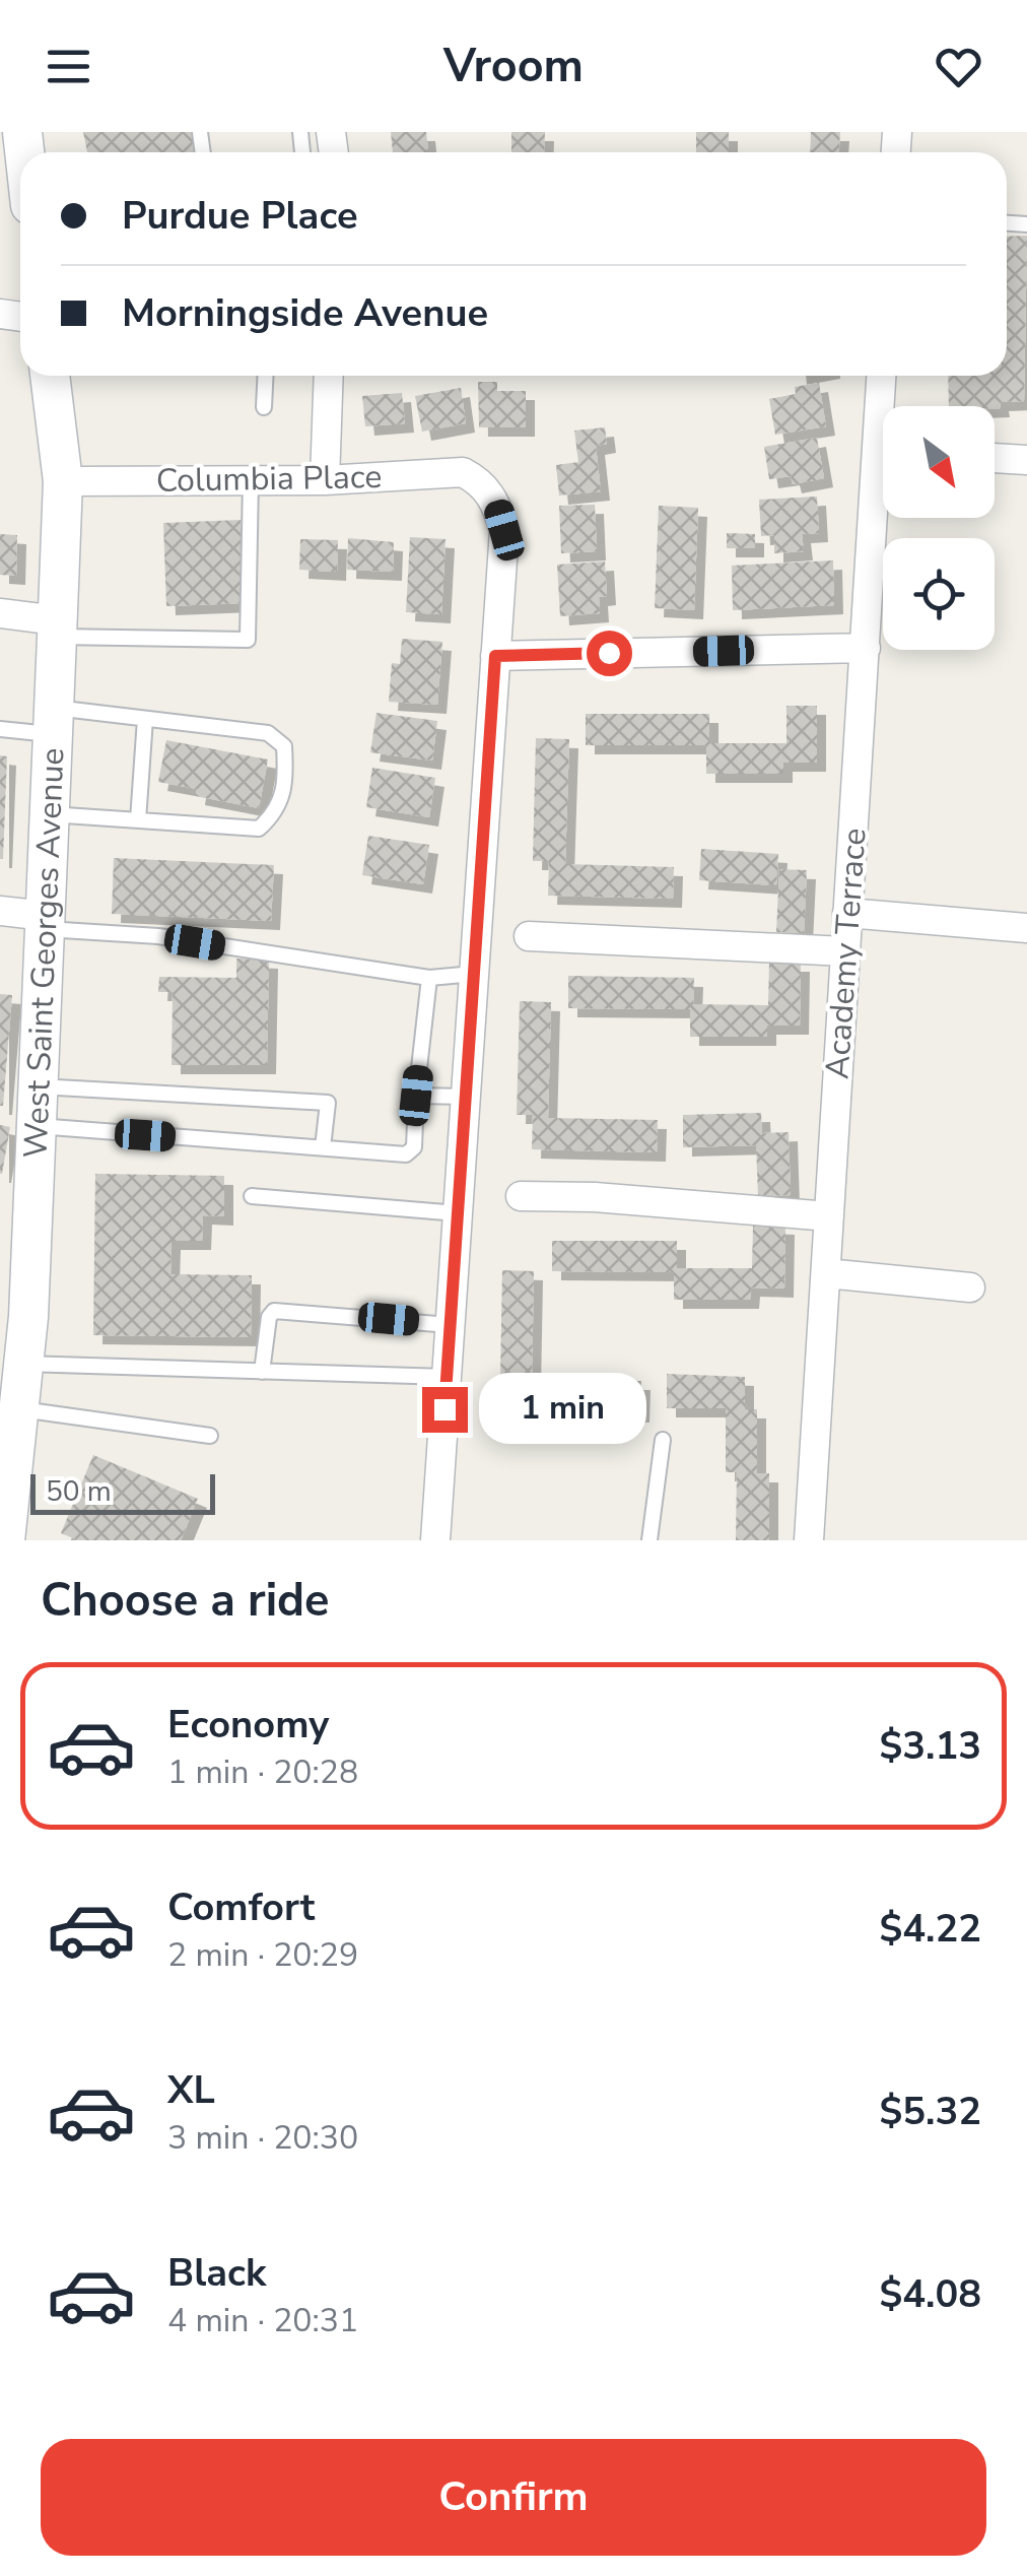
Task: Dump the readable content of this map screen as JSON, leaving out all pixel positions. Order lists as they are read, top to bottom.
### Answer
{
  "streets": {
    "main road": ["West Saint Georges Avenue"],
    "street": ["Columbia Place", "Academy Terrace"]
  },
  "crossings": [
    ["Columbia Place", "West Saint Georges Avenue"]
  ],
  "scale_bar": "50 m",
  "north": "bottom right",
  "page": {
    "header": "Vroom",
    "banner": ["Purdue Place", "Morningside Avenue"],
    "bubble": "1 min",
    "scale": "50 m",
    "heading": "Choose a ride",
    "list": [
      {
        "name": "Economy",
        "note": "1 min · 20:28",
        "value": "$3.13"
      },
      {
        "name": "Comfort",
        "note": "2 min · 20:29",
        "value": "$4.22"
      },
      {
        "name": "XL",
        "note": "3 min · 20:30",
        "value": "$5.32"
      },
      {
        "name": "Black",
        "note": "4 min · 20:31",
        "value": "$4.08"
      }
    ],
    "buttons": "Confirm"
  }
}
